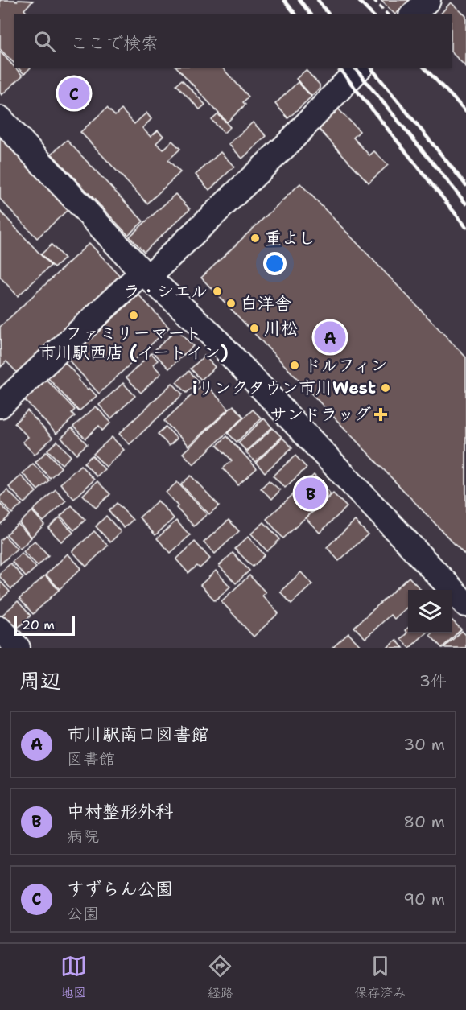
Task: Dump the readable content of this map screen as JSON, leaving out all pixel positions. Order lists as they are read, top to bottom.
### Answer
{
  "places": {
    "other": [
      "重よし",
      "ラ・シエル",
      "白洋舎",
      "ファミリーマート 市川駅西店 (イートイン)",
      "川松",
      "ドルフィン",
      "iリンクタウン市川West"
    ],
    "health": ["サンドラッグ"]
  },
  "scale_bar": "20 m",
  "page": {
    "search": "ここで検索",
    "pins": ["C", "A", "B"],
    "scale": "20 m",
    "heading": ["周辺", "3件"],
    "list": [
      {
        "mark": "A",
        "name": "市川駅南口図書館",
        "note": "図書館",
        "value": "30 m"
      },
      {
        "mark": "B",
        "name": "中村整形外科",
        "note": "病院",
        "value": "80 m"
      },
      {
        "mark": "C",
        "name": "すずらん公園",
        "note": "公園",
        "value": "90 m"
      }
    ],
    "nav": ["地図", "経路", "保存済み"]
  }
}
